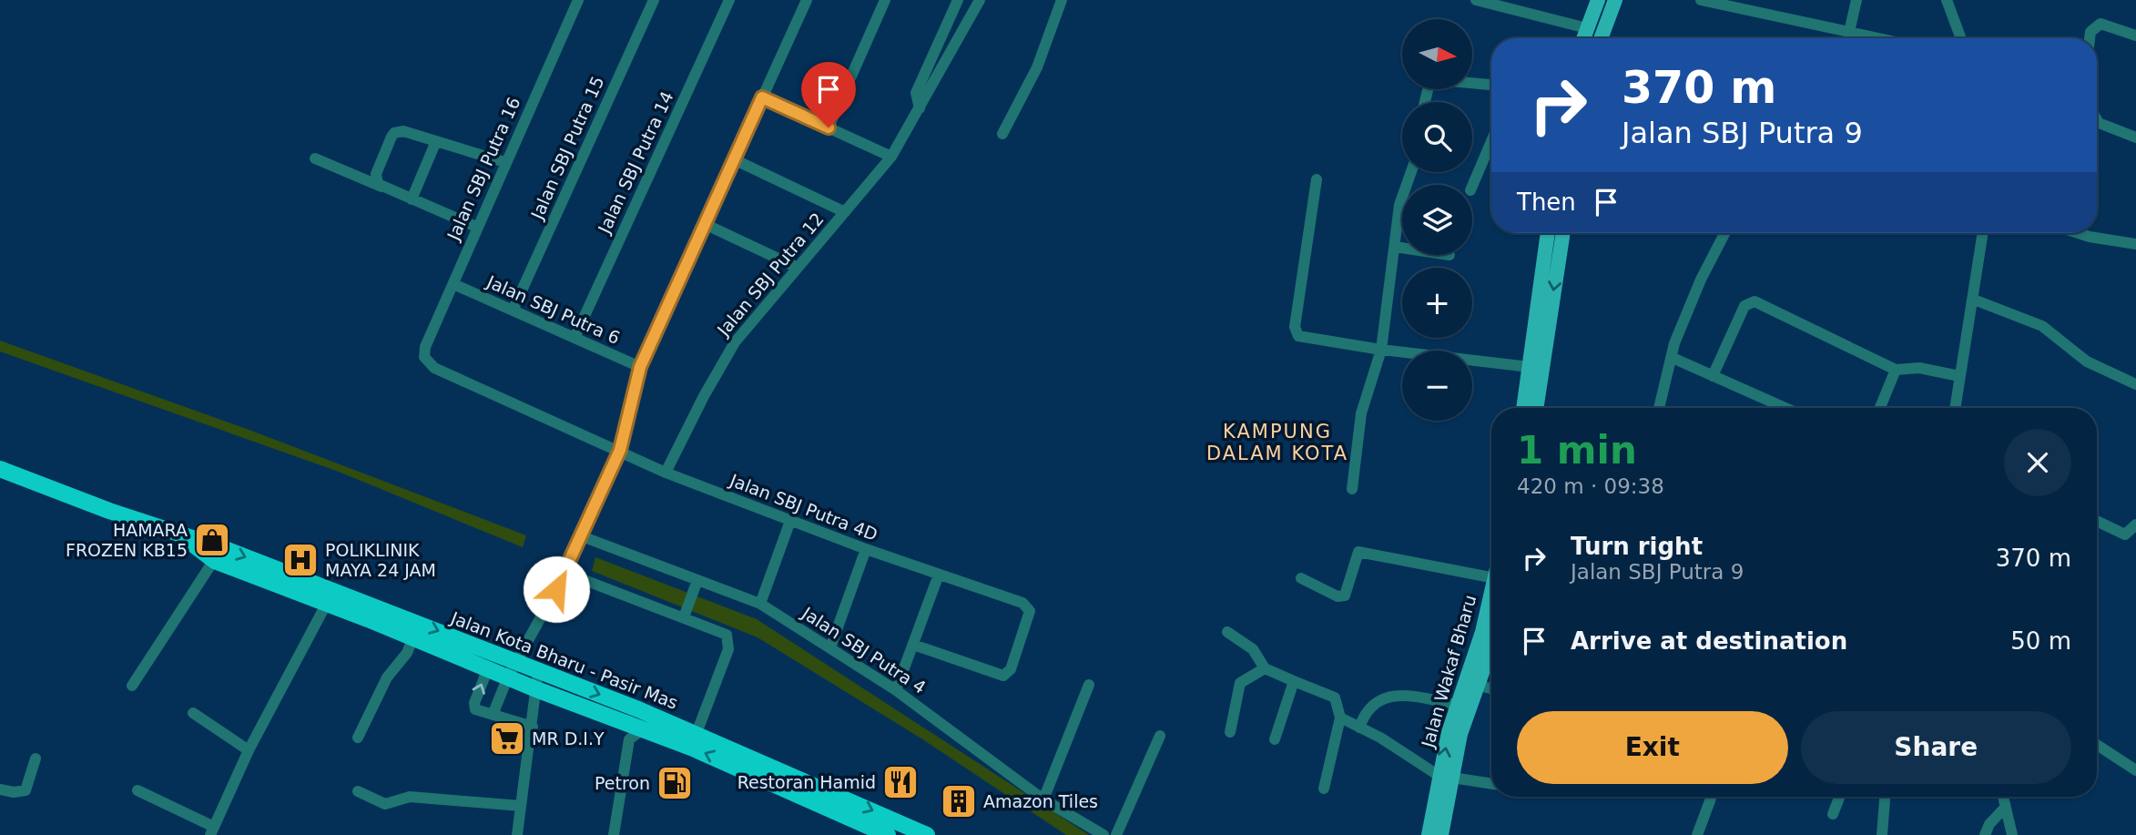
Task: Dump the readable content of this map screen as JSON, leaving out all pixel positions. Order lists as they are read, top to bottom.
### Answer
{
  "streets": {
    "highway": ["Jalan Kota Bharu - Pasir Mas"],
    "main road": ["Jalan Wakaf Bharu"],
    "street": [
      "Jalan SBJ Putra 15",
      "Jalan SBJ Putra 14",
      "Jalan SBJ Putra 16",
      "Jalan SBJ Putra 12",
      "Jalan SBJ Putra 6",
      "Jalan SBJ Putra 4D",
      "Jalan SBJ Putra 4"
    ]
  },
  "crossings": [
    ["Jalan SBJ Putra 15", "Jalan SBJ Putra 6"],
    ["Jalan SBJ Putra 14", "Jalan SBJ Putra 6"],
    ["Jalan SBJ Putra 16", "Jalan SBJ Putra 6"],
    ["Jalan SBJ Putra 16", "Jalan SBJ Putra 4D"],
    ["Jalan SBJ Putra 12", "Jalan SBJ Putra 4D"]
  ],
  "districts": ["KAMPUNG DALAM KOTA"],
  "places": {
    "shop": ["HAMARA FROZEN KB15"],
    "hospital": ["POLIKLINIK MAYA 24 JAM"],
    "supermarket": ["MR D.I.Y"],
    "restaurant": ["Restoran Hamid"],
    "fuel station": ["Petron"],
    "building": ["Amazon Tiles"]
  },
  "north": "right",
  "page": {
    "map_buttons": ["+", "−"],
    "turn": ["370 m", "Jalan SBJ Putra 9"],
    "then": "Then",
    "heading": ["1 min", "420 m · 09:38"],
    "list": [
      {
        "name": "Turn right",
        "note": "Jalan SBJ Putra 9",
        "value": "370 m"
      },
      {
        "name": "Arrive at destination",
        "value": "50 m"
      }
    ],
    "buttons": ["Exit", "Share"]
  }
}
